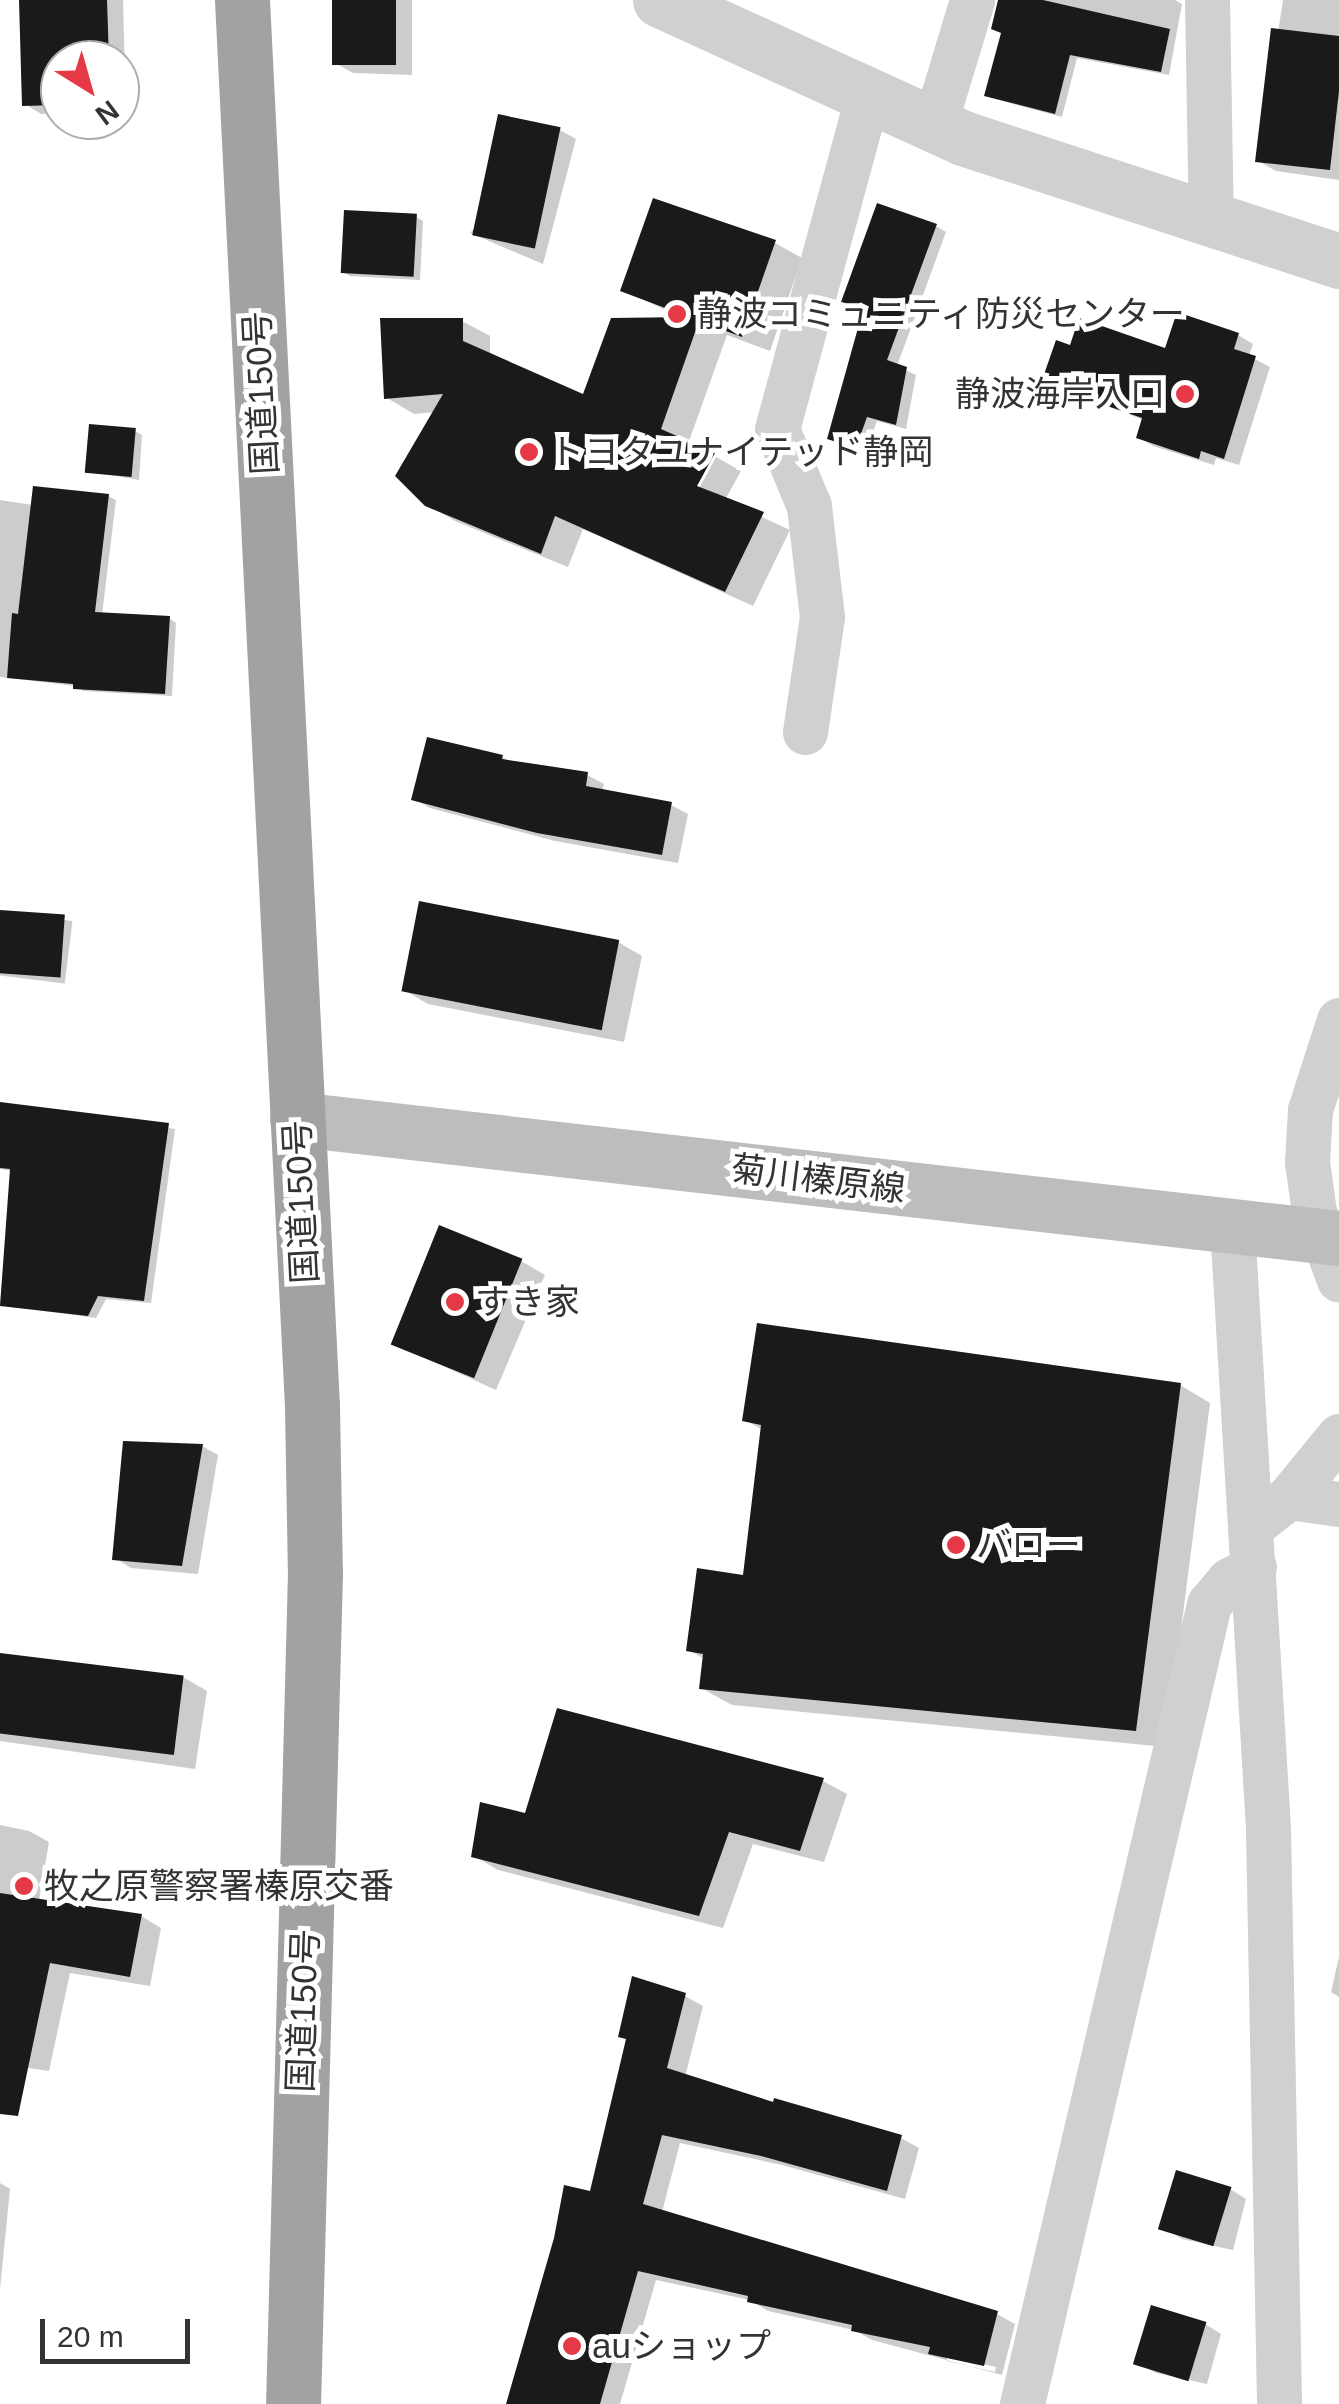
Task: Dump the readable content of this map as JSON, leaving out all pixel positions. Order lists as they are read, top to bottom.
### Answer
{
  "streets": {
    "highway": ["国道150号"],
    "main road": ["菊川榛原線"]
  },
  "crossings": [
    ["国道150号", "菊川榛原線"]
  ],
  "places": [
    "静波コミュニティ防災センター",
    "静波海岸入口",
    "トヨタユナイテッド静岡",
    "すき家",
    "バロー",
    "牧之原警察署榛原交番",
    "auショップ"
  ],
  "scale_bar": "20 m",
  "north": "bottom right"
}
